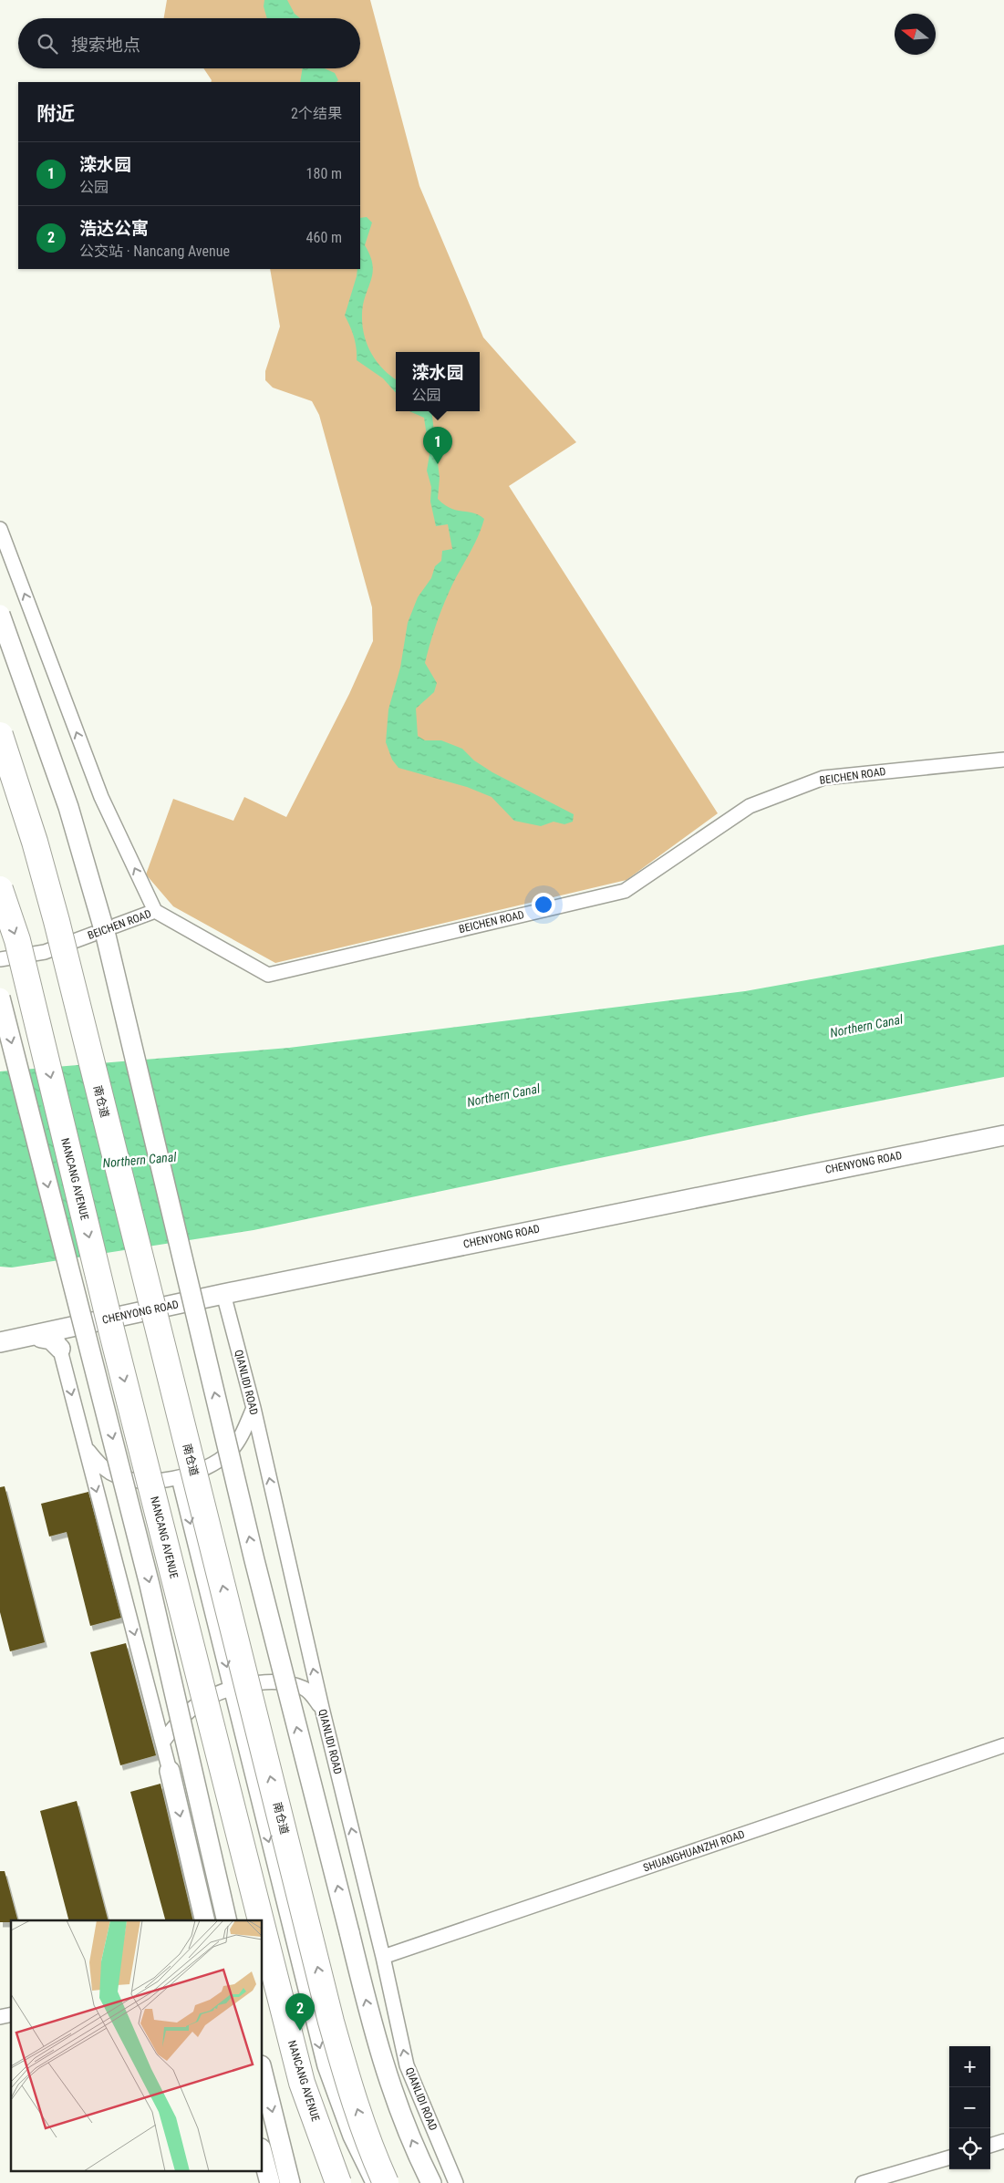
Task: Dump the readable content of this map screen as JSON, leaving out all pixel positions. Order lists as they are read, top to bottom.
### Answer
{
  "streets": {
    "highway": ["南仓道", "NANCANG AVENUE"],
    "street": [
      "BEICHEN ROAD",
      "CHENYONG ROAD",
      "QIANLIDI ROAD",
      "SHUANGHUANZHI ROAD"
    ]
  },
  "crossings": [
    ["CHENYONG ROAD", "QIANLIDI ROAD"],
    ["QIANLIDI ROAD", "SHUANGHUANZHI ROAD"]
  ],
  "one_way": ["南仓道", "NANCANG AVENUE"],
  "water": ["Northern Canal"],
  "north": "left",
  "page": {
    "search": "搜索地点",
    "heading": ["附近", "2个结果"],
    "list": [
      {
        "mark": "1",
        "name": "滦水园",
        "note": "公园",
        "value": "180 m"
      },
      {
        "mark": "2",
        "name": "浩达公寓",
        "note": "公交站 · Nancang Avenue",
        "value": "460 m"
      }
    ],
    "popup": ["滦水园", "公园"],
    "pins": ["1", "2"],
    "map_buttons": ["+", "−"]
  }
}
